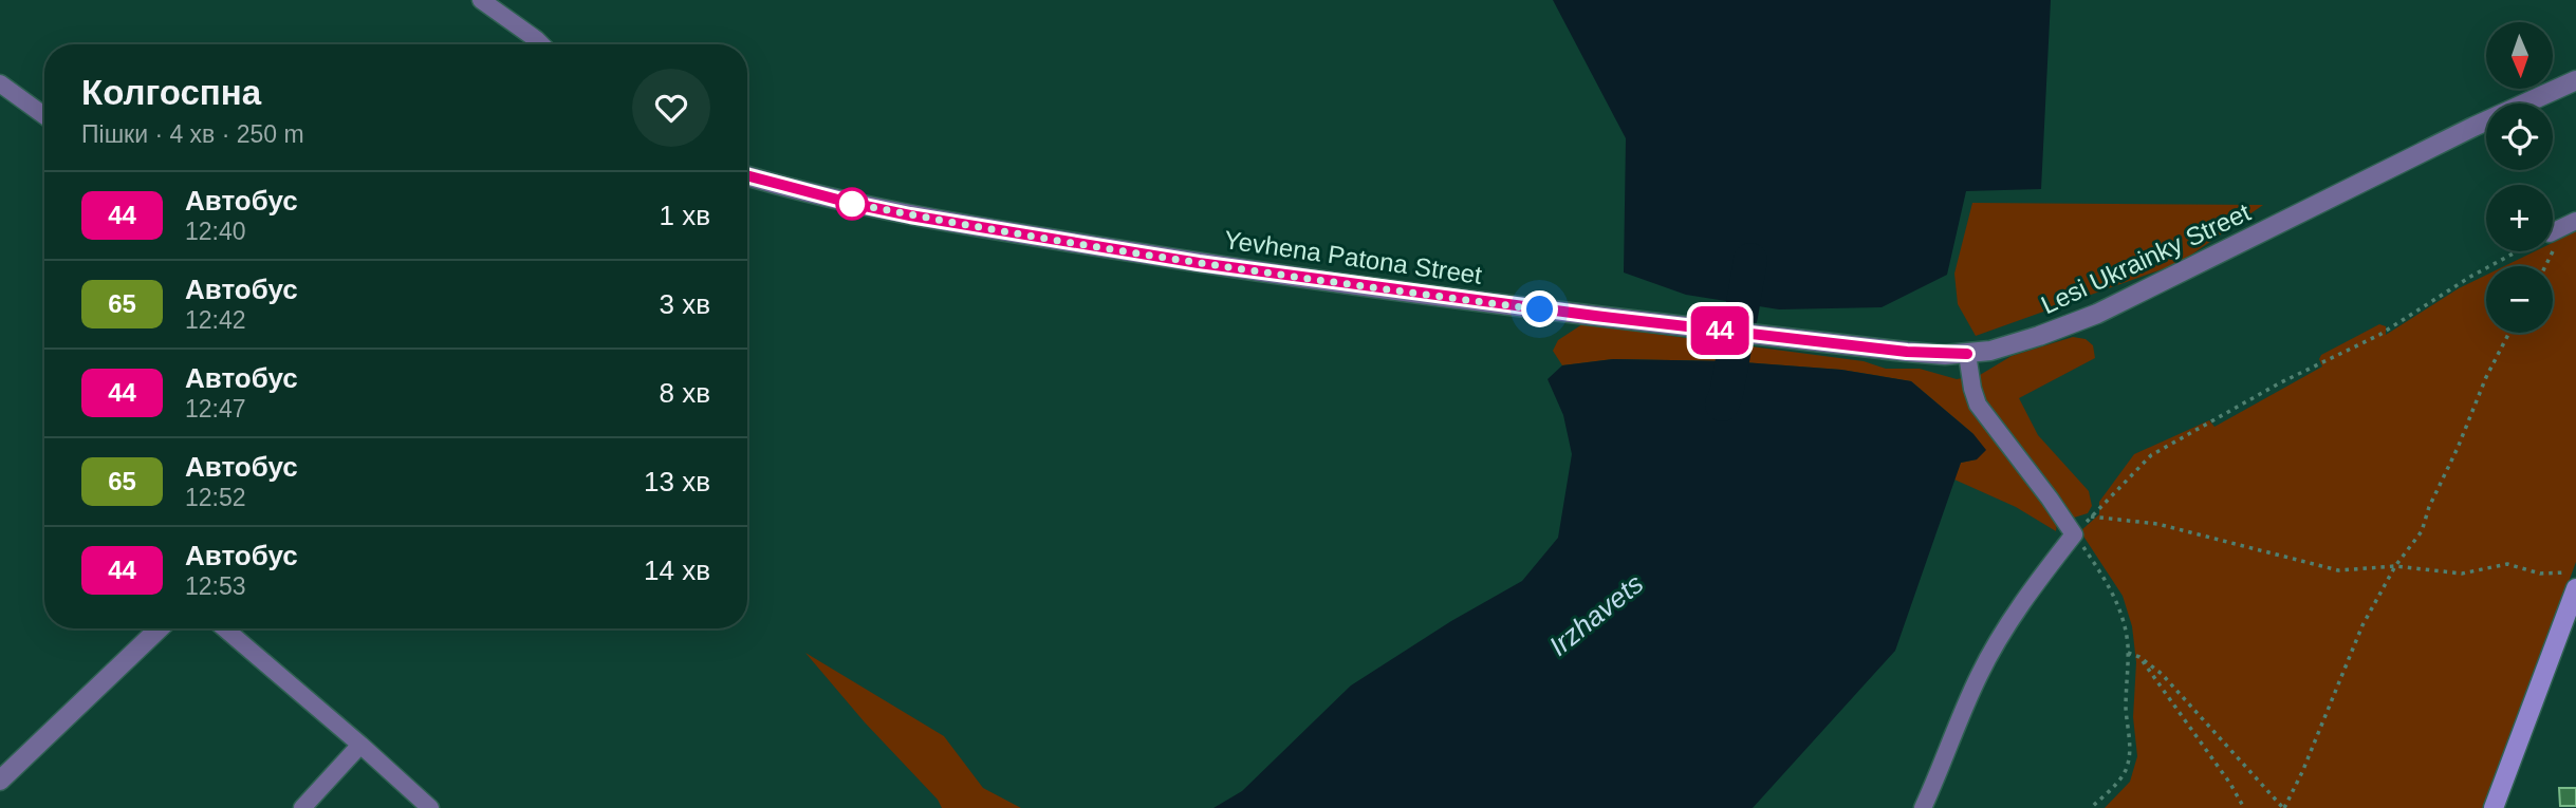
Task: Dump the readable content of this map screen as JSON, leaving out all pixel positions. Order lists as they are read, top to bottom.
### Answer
{
  "streets": {
    "street": ["Yevhena Patona Street", "Lesi Ukrainky Street"]
  },
  "crossings": [
    ["Yevhena Patona Street", "Lesi Ukrainky Street"]
  ],
  "water": ["Irzhavets"],
  "lines": ["bus line 44"],
  "north": "bottom",
  "page": {
    "on_map": "44",
    "map_buttons": ["+", "−"],
    "heading": ["Колгоспна", "Пішки · 4 хв · 250 m"],
    "list": [
      {
        "mark": "44",
        "name": "Автобус",
        "note": "12:40",
        "value": "1 хв"
      },
      {
        "mark": "65",
        "name": "Автобус",
        "note": "12:42",
        "value": "3 хв"
      },
      {
        "mark": "44",
        "name": "Автобус",
        "note": "12:47",
        "value": "8 хв"
      },
      {
        "mark": "65",
        "name": "Автобус",
        "note": "12:52",
        "value": "13 хв"
      },
      {
        "mark": "44",
        "name": "Автобус",
        "note": "12:53",
        "value": "14 хв"
      }
    ]
  }
}
